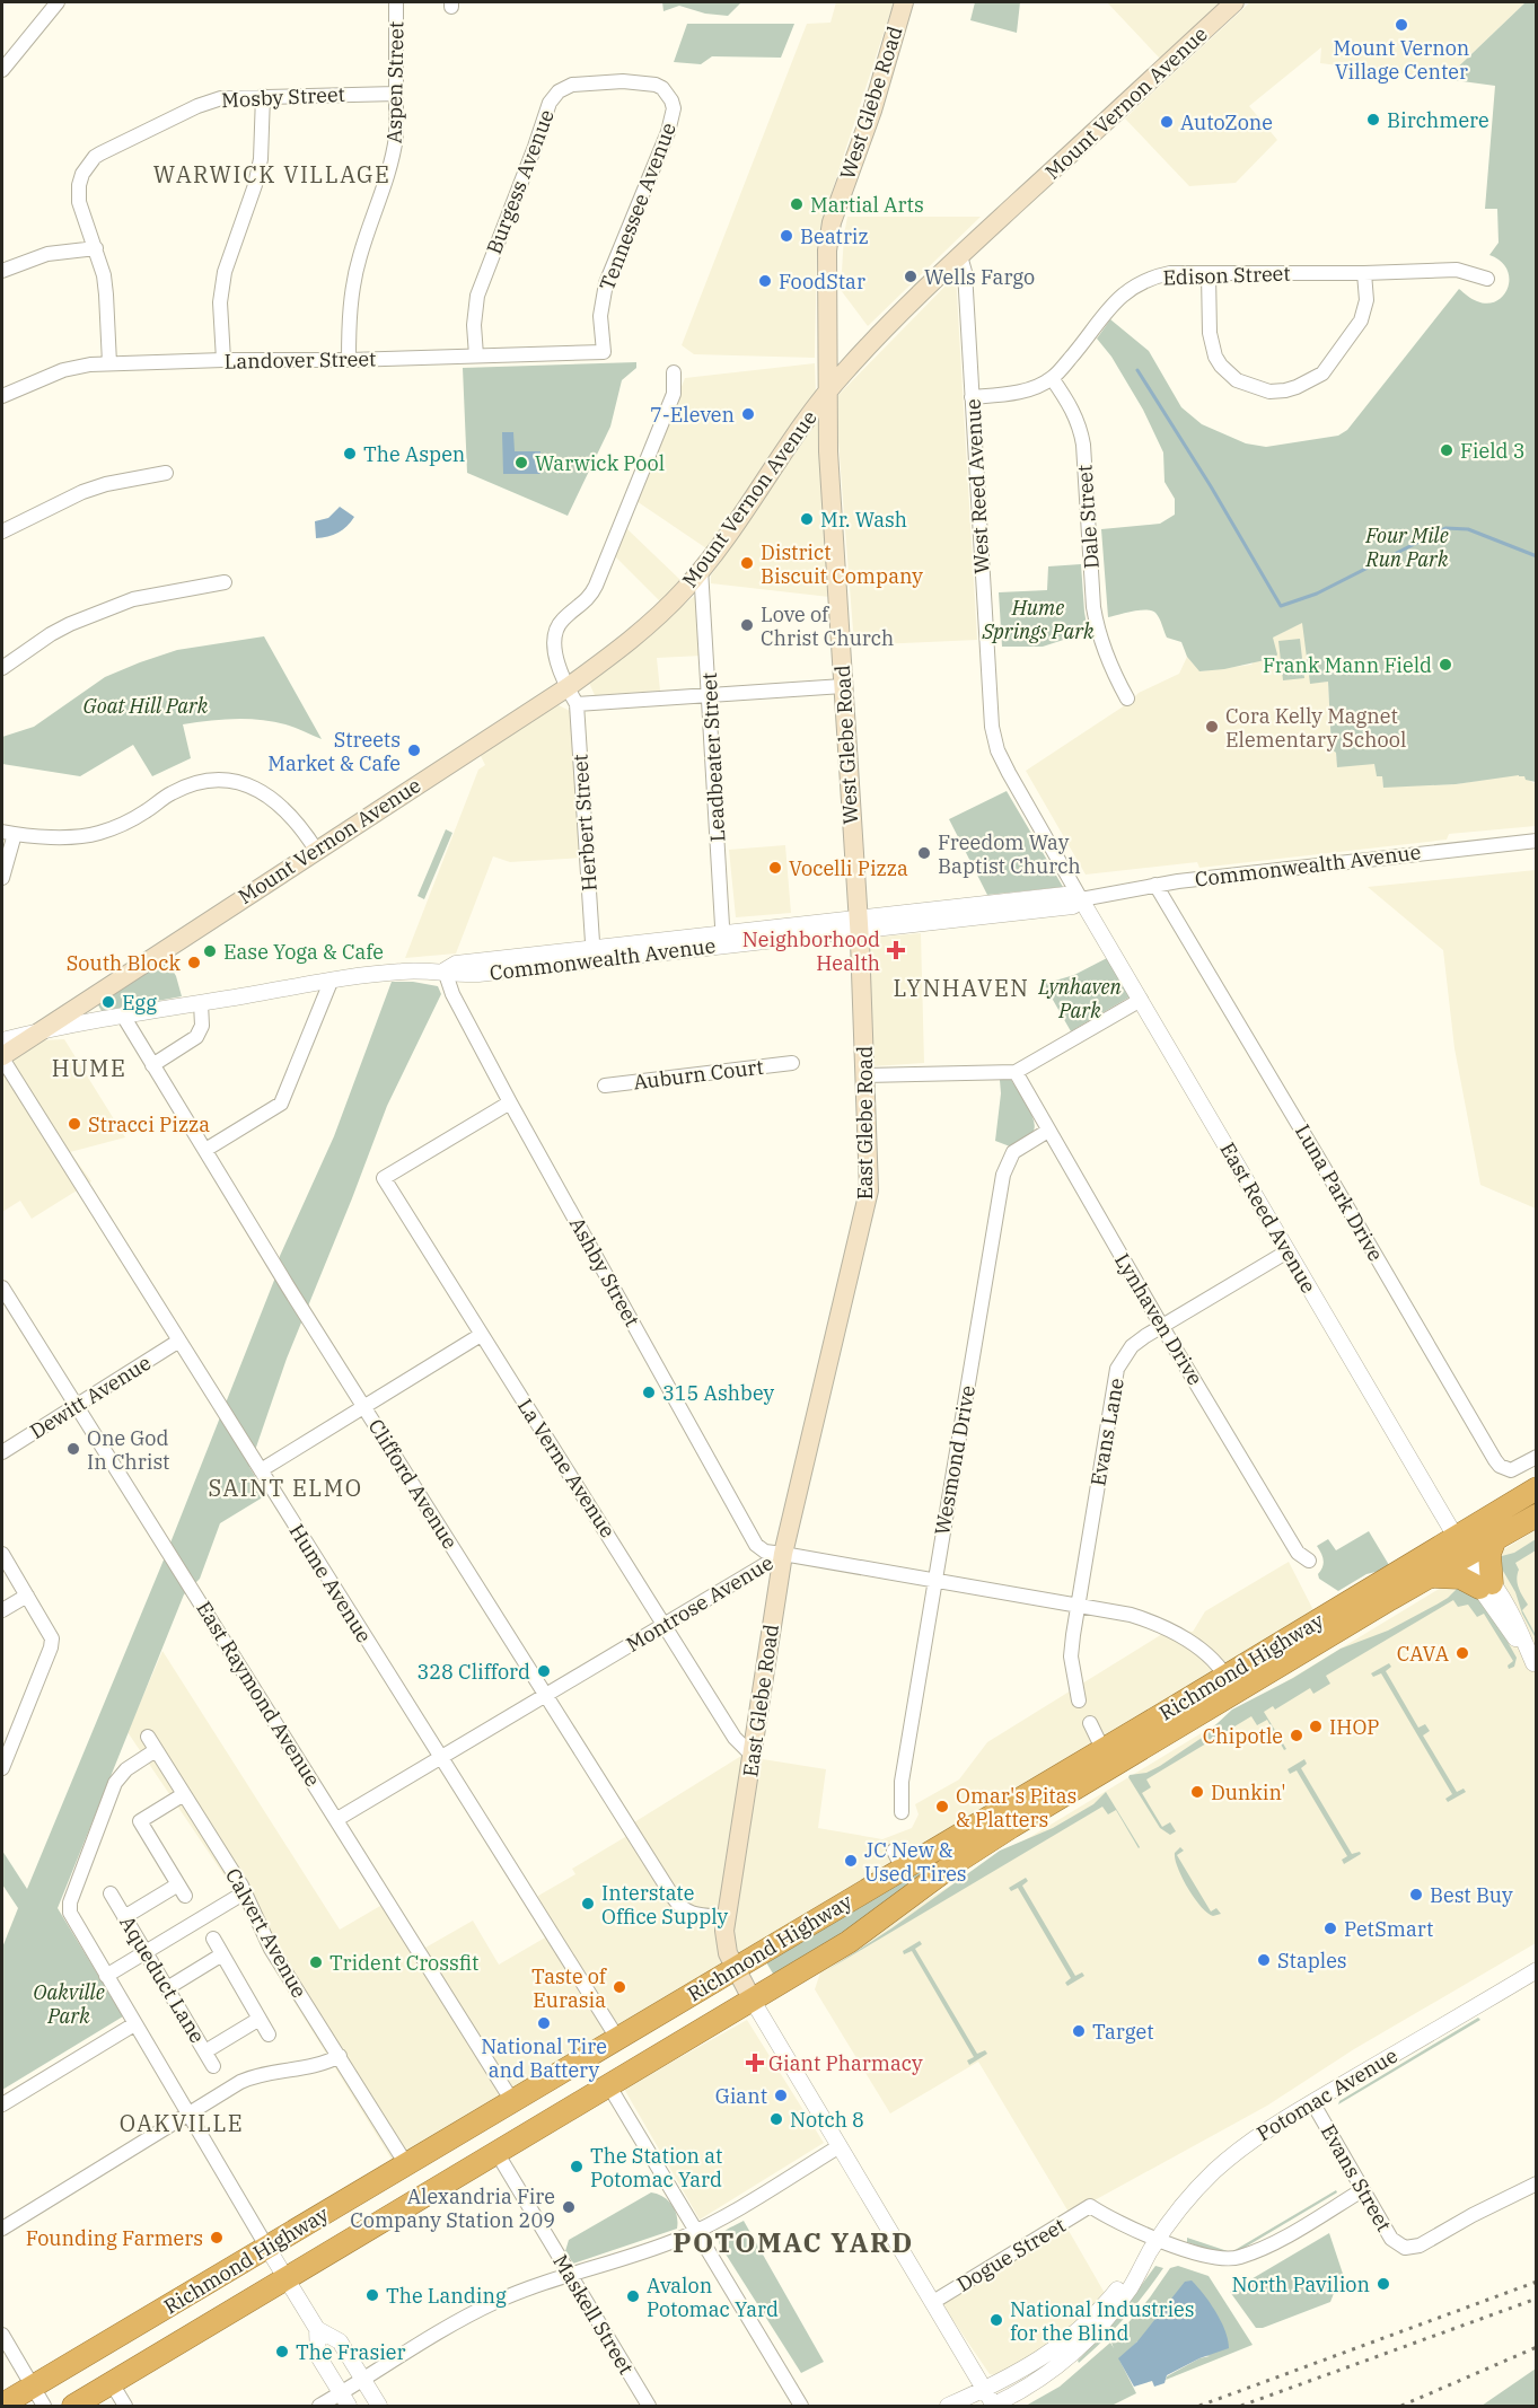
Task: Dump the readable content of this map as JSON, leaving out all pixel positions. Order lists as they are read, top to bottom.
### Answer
{
  "streets": {
    "highway": ["Richmond Highway"],
    "main road": ["West Glebe Road", "Mount Vernon Avenue", "East Glebe Road"],
    "street": [
      "Aspen Street",
      "Mosby Street",
      "Burgess Avenue",
      "Tennessee Avenue",
      "Edison Street",
      "Landover Street",
      "West Reed Avenue",
      "Dale Street",
      "Leadbeater Street",
      "Herbert Street",
      "Commonwealth Avenue",
      "Auburn Court",
      "Luna Park Drive",
      "East Reed Avenue",
      "Ashby Street",
      "Lynhaven Drive",
      "Dewitt Avenue",
      "Evans Lane",
      "Wesmond Drive",
      "La Verne Avenue",
      "Clifford Avenue",
      "Hume Avenue",
      "Montrose Avenue",
      "East Raymond Avenue",
      "Calvert Avenue",
      "Aqueduct Lane",
      "Potomac Avenue",
      "Evans Street",
      "Dogue Street",
      "Maskell Street"
    ]
  },
  "crossings": [
    ["Aspen Street", "Mosby Street"],
    ["Aspen Street", "Landover Street"],
    ["Mosby Street", "Landover Street"],
    ["West Glebe Road", "Mount Vernon Avenue"],
    ["West Glebe Road", "Commonwealth Avenue"],
    ["West Glebe Road", "East Glebe Road"],
    ["Mount Vernon Avenue", "West Reed Avenue"],
    ["Mount Vernon Avenue", "Leadbeater Street"],
    ["Mount Vernon Avenue", "Herbert Street"],
    ["Mount Vernon Avenue", "Commonwealth Avenue"],
    ["Mount Vernon Avenue", "Hume Avenue"],
    ["Burgess Avenue", "Tennessee Avenue"],
    ["Burgess Avenue", "Landover Street"],
    ["Tennessee Avenue", "Landover Street"],
    ["Edison Street", "West Reed Avenue"],
    ["Edison Street", "Dale Street"],
    ["West Reed Avenue", "Commonwealth Avenue"],
    ["West Reed Avenue", "East Reed Avenue"],
    ["Leadbeater Street", "Commonwealth Avenue"],
    ["Herbert Street", "Commonwealth Avenue"],
    ["Commonwealth Avenue", "East Glebe Road"],
    ["Commonwealth Avenue", "Luna Park Drive"],
    ["Commonwealth Avenue", "East Reed Avenue"],
    ["Commonwealth Avenue", "Ashby Street"],
    ["Commonwealth Avenue", "Clifford Avenue"],
    ["East Glebe Road", "Ashby Street"],
    ["East Glebe Road", "La Verne Avenue"],
    ["East Glebe Road", "Clifford Avenue"],
    ["East Glebe Road", "Montrose Avenue"],
    ["East Glebe Road", "Richmond Highway"],
    ["East Glebe Road", "Potomac Avenue"],
    ["East Glebe Road", "Dogue Street"],
    ["East Reed Avenue", "Evans Lane"],
    ["East Reed Avenue", "Richmond Highway"],
    ["Ashby Street", "La Verne Avenue"],
    ["Ashby Street", "Montrose Avenue"],
    ["Lynhaven Drive", "Evans Lane"],
    ["Lynhaven Drive", "Wesmond Drive"],
    ["Dewitt Avenue", "Hume Avenue"],
    ["Dewitt Avenue", "East Raymond Avenue"],
    ["Evans Lane", "Montrose Avenue"],
    ["Wesmond Drive", "Montrose Avenue"],
    ["La Verne Avenue", "Montrose Avenue"],
    ["Clifford Avenue", "Montrose Avenue"],
    ["Hume Avenue", "Montrose Avenue"],
    ["Hume Avenue", "Richmond Highway"],
    ["Montrose Avenue", "Richmond Highway"],
    ["Montrose Avenue", "East Raymond Avenue"],
    ["Richmond Highway", "East Raymond Avenue"],
    ["Richmond Highway", "Calvert Avenue"],
    ["Richmond Highway", "Maskell Street"],
    ["Potomac Avenue", "Evans Street"],
    ["Potomac Avenue", "Dogue Street"]
  ],
  "districts": [
    "WARWICK VILLAGE",
    "LYNHAVEN",
    "HUME",
    "SAINT ELMO",
    "OAKVILLE",
    "POTOMAC YARD"
  ],
  "parks": [
    "Four Mile Run Park",
    "Hume Springs Park",
    "Goat Hill Park",
    "Lynhaven Park",
    "Oakville Park"
  ],
  "places": {
    "other": [
      "Mount Vernon Village Center",
      "Birchmere",
      "AutoZone",
      "Martial Arts",
      "Beatriz",
      "Wells Fargo",
      "FoodStar",
      "7-Eleven",
      "Field 3",
      "The Aspen",
      "Warwick Pool",
      "Mr. Wash",
      "District Biscuit Company",
      "Love of Christ Church",
      "Frank Mann Field",
      "Cora Kelly Magnet Elementary School",
      "Streets Market & Cafe",
      "Freedom Way Baptist Church",
      "Vocelli Pizza",
      "Ease Yoga & Cafe",
      "South Block",
      "Egg",
      "Stracci Pizza",
      "315 Ashbey",
      "One God In Christ",
      "CAVA",
      "328 Clifford",
      "IHOP",
      "Chipotle",
      "Dunkin'",
      "Omar's Pitas & Platters",
      "JC New & Used Tires",
      "Best Buy",
      "Interstate Office Supply",
      "PetSmart",
      "Staples",
      "Trident Crossfit",
      "Taste of Eurasia",
      "National Tire and Battery",
      "Target",
      "Giant",
      "Notch 8",
      "The Station at Potomac Yard",
      "Alexandria Fire Company Station 209",
      "Founding Farmers",
      "North Pavilion",
      "The Landing",
      "Avalon Potomac Yard",
      "National Industries for the Blind",
      "The Frasier"
    ],
    "health": ["Neighborhood Health", "Giant Pharmacy"]
  }
}
